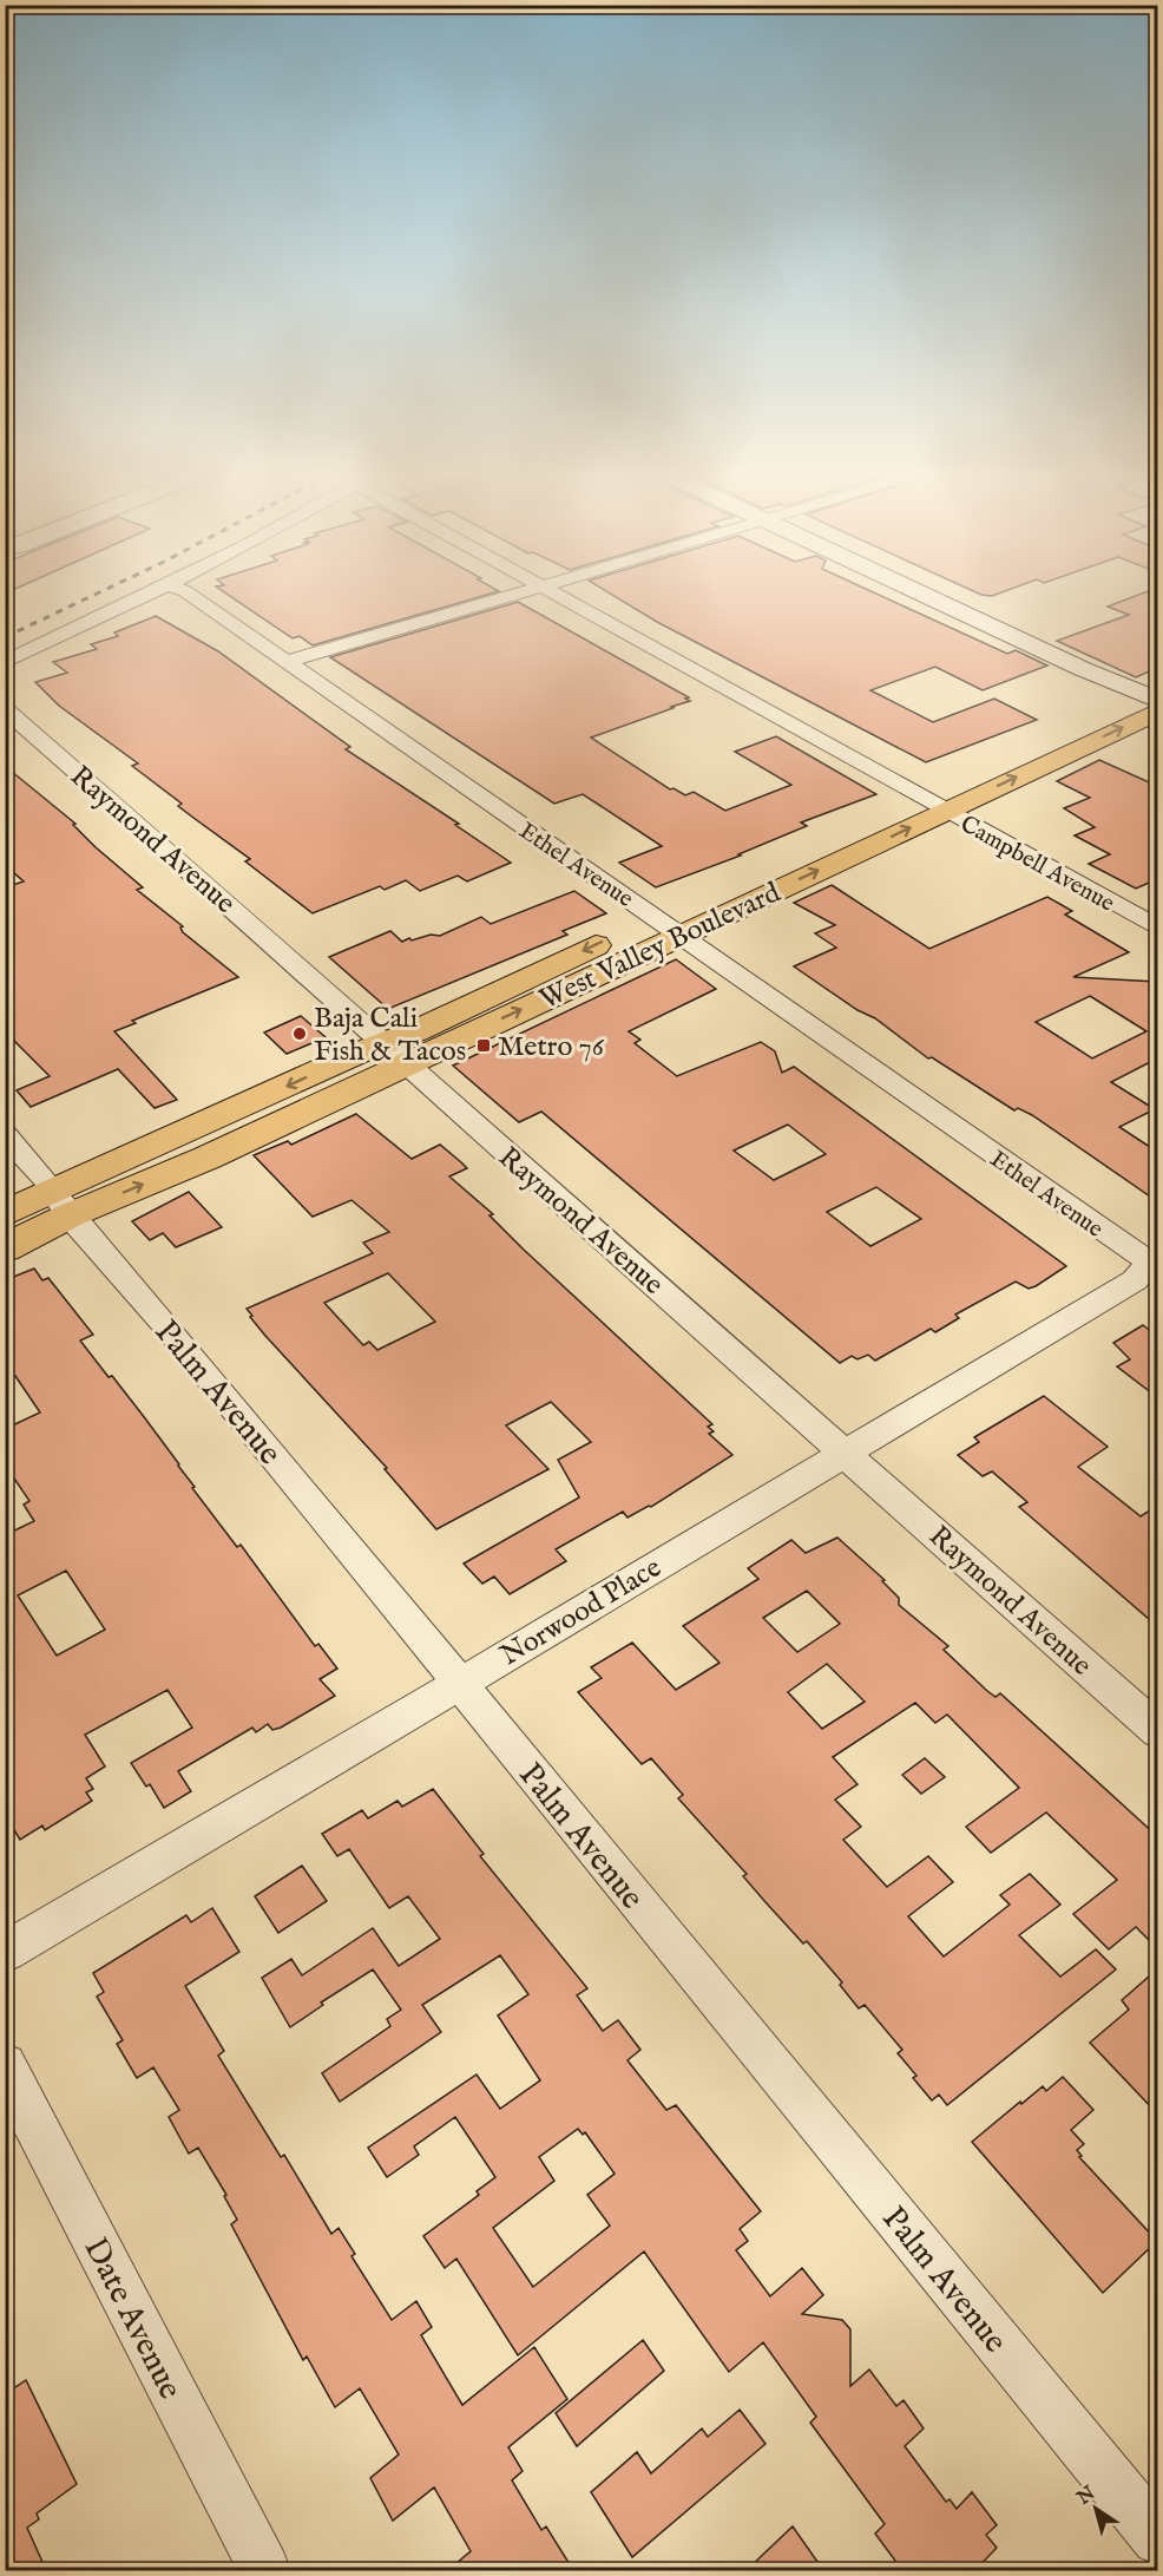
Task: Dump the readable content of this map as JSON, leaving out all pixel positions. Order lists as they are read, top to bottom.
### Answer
{
  "streets": {
    "main road": ["West Valley Boulevard"],
    "street": [
      "Raymond Avenue",
      "Campbell Avenue",
      "Ethel Avenue",
      "Palm Avenue",
      "Norwood Place",
      "Date Avenue"
    ]
  },
  "crossings": [
    ["Raymond Avenue", "West Valley Boulevard"],
    ["Raymond Avenue", "Norwood Place"],
    ["Campbell Avenue", "West Valley Boulevard"],
    ["Ethel Avenue", "West Valley Boulevard"],
    ["Ethel Avenue", "Norwood Place"],
    ["West Valley Boulevard", "Palm Avenue"],
    ["Palm Avenue", "Norwood Place"]
  ],
  "places": {
    "other": ["Baja Cali Fish & Tacos"],
    "transit": ["Metro 76"]
  },
  "north": "top left"
}
